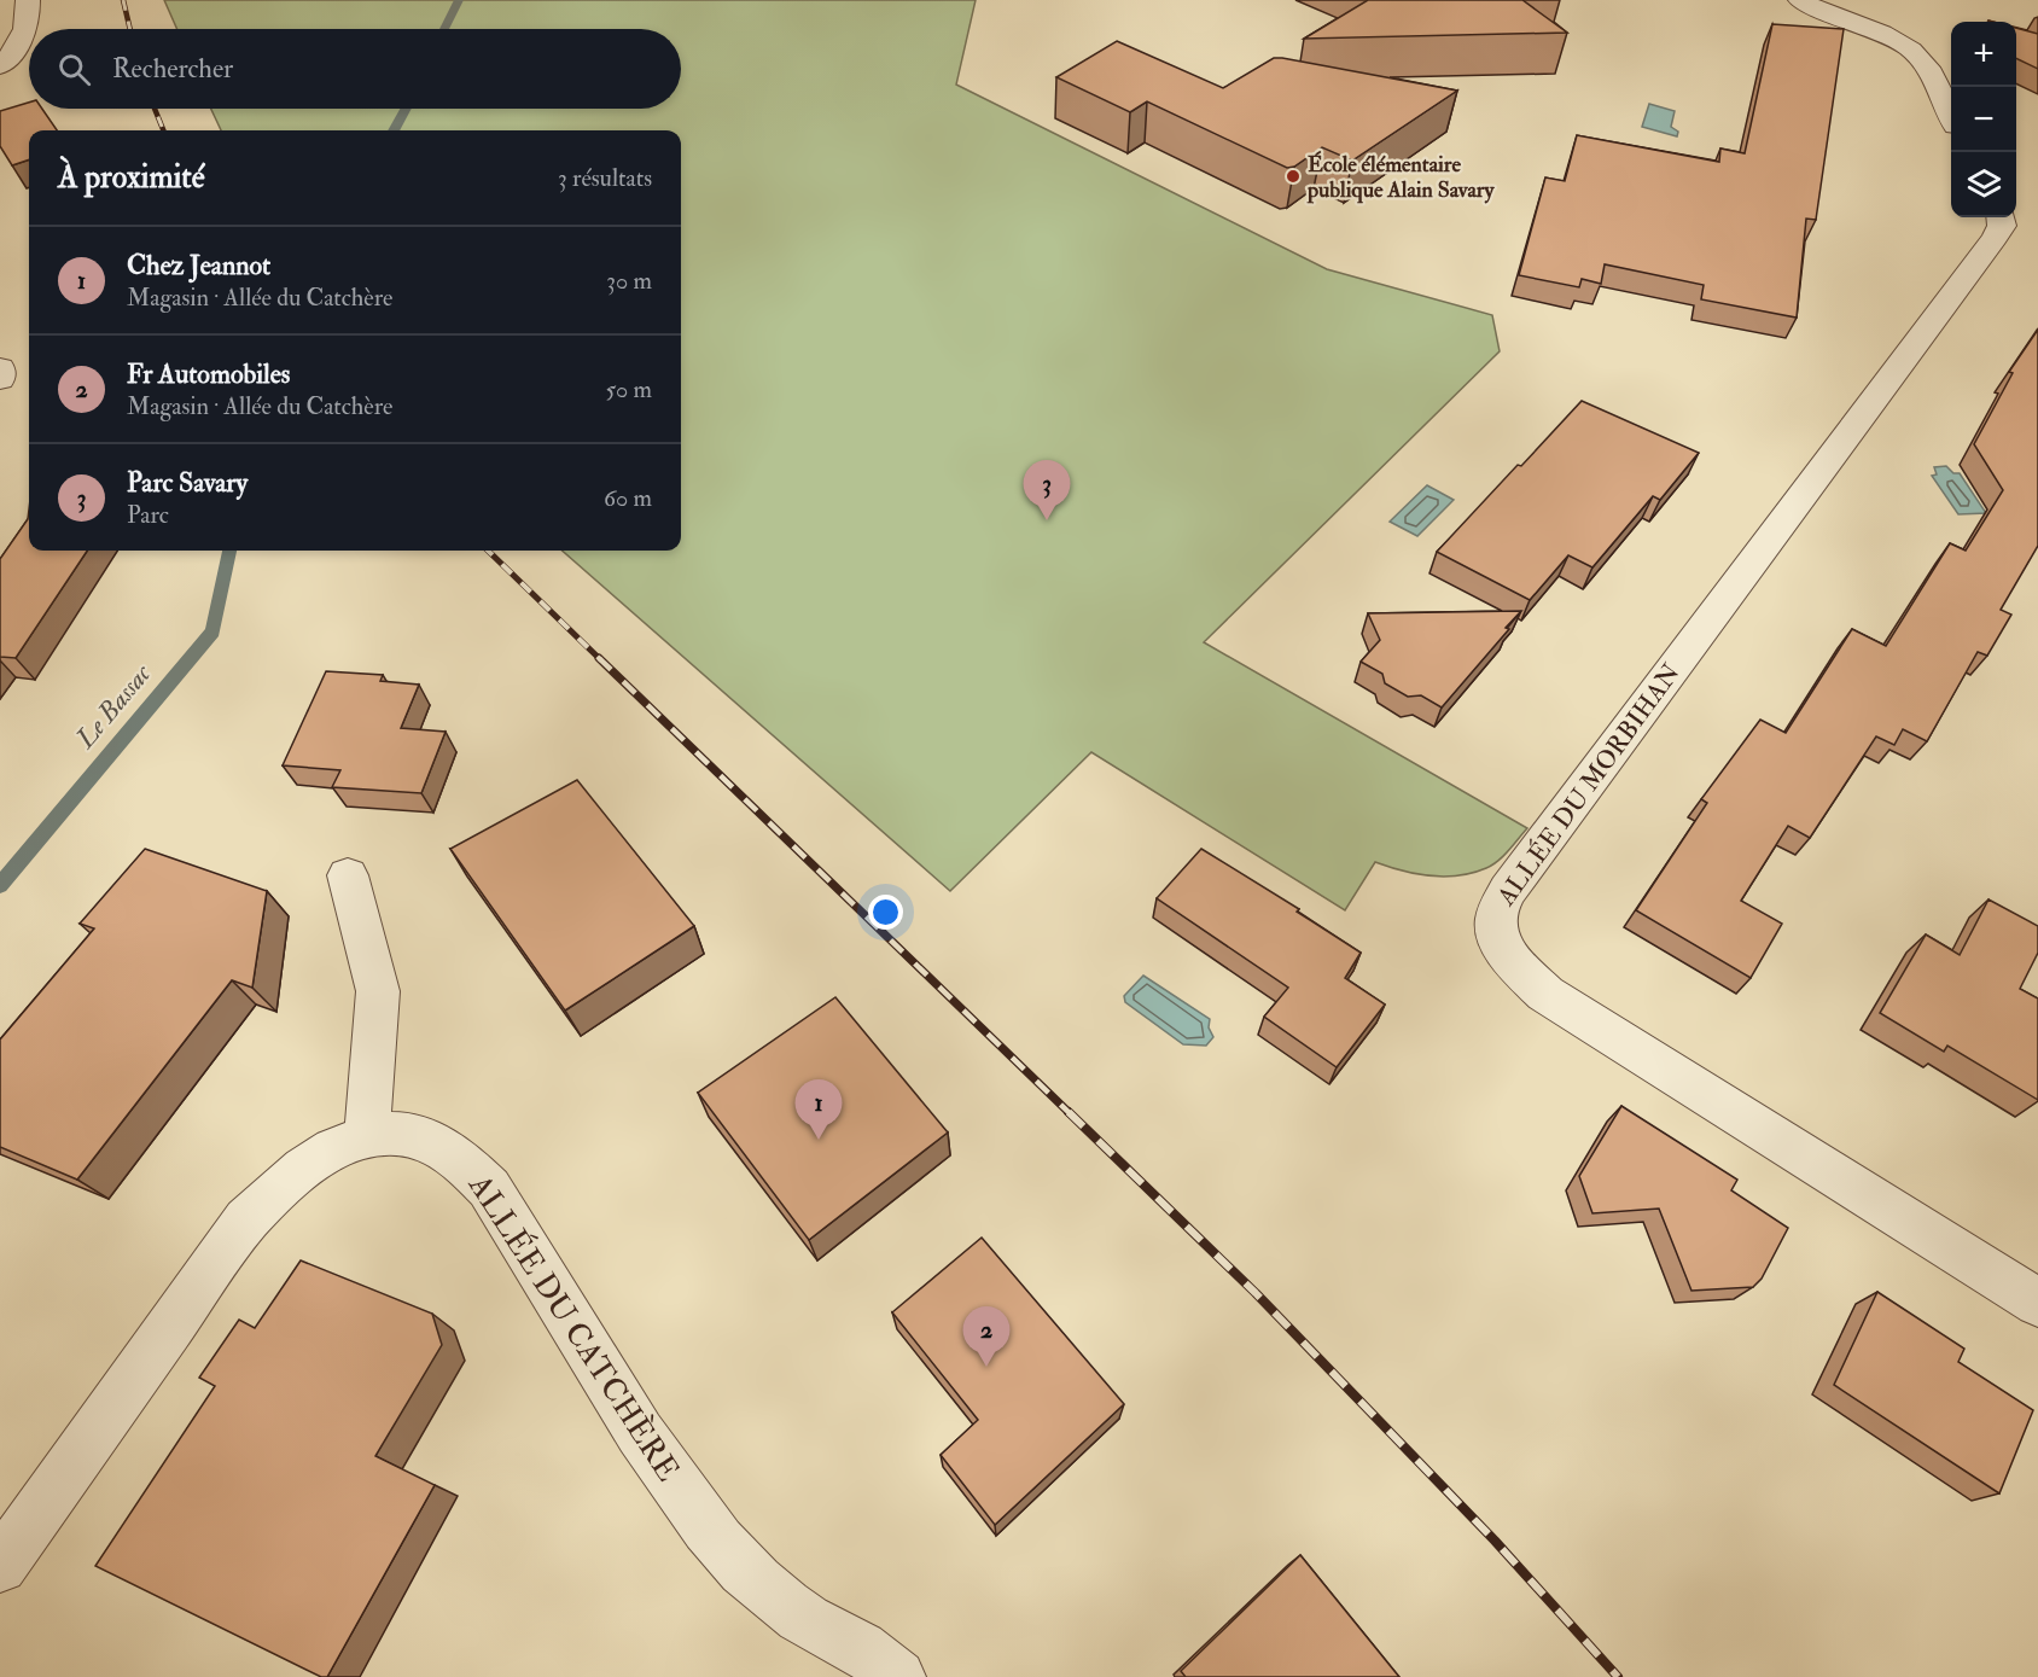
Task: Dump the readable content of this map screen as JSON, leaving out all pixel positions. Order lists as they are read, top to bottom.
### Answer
{
  "streets": {
    "street": ["ALLÉE DU MORBIHAN", "ALLÉE DU CATCHÈRE"]
  },
  "water": ["Le Bassac"],
  "places": ["École élémentaire publique Alain Savary"],
  "page": {
    "map_buttons": ["+", "−"],
    "search": "Rechercher",
    "heading": ["À proximité", "3 résultats"],
    "list": [
      {
        "mark": "1",
        "name": "Chez Jeannot",
        "note": "Magasin · Allée du Catchère",
        "value": "30 m"
      },
      {
        "mark": "2",
        "name": "Fr Automobiles",
        "note": "Magasin · Allée du Catchère",
        "value": "50 m"
      },
      {
        "mark": "3",
        "name": "Parc Savary",
        "note": "Parc",
        "value": "60 m"
      }
    ],
    "pins": ["3", "1", "2"]
  }
}
